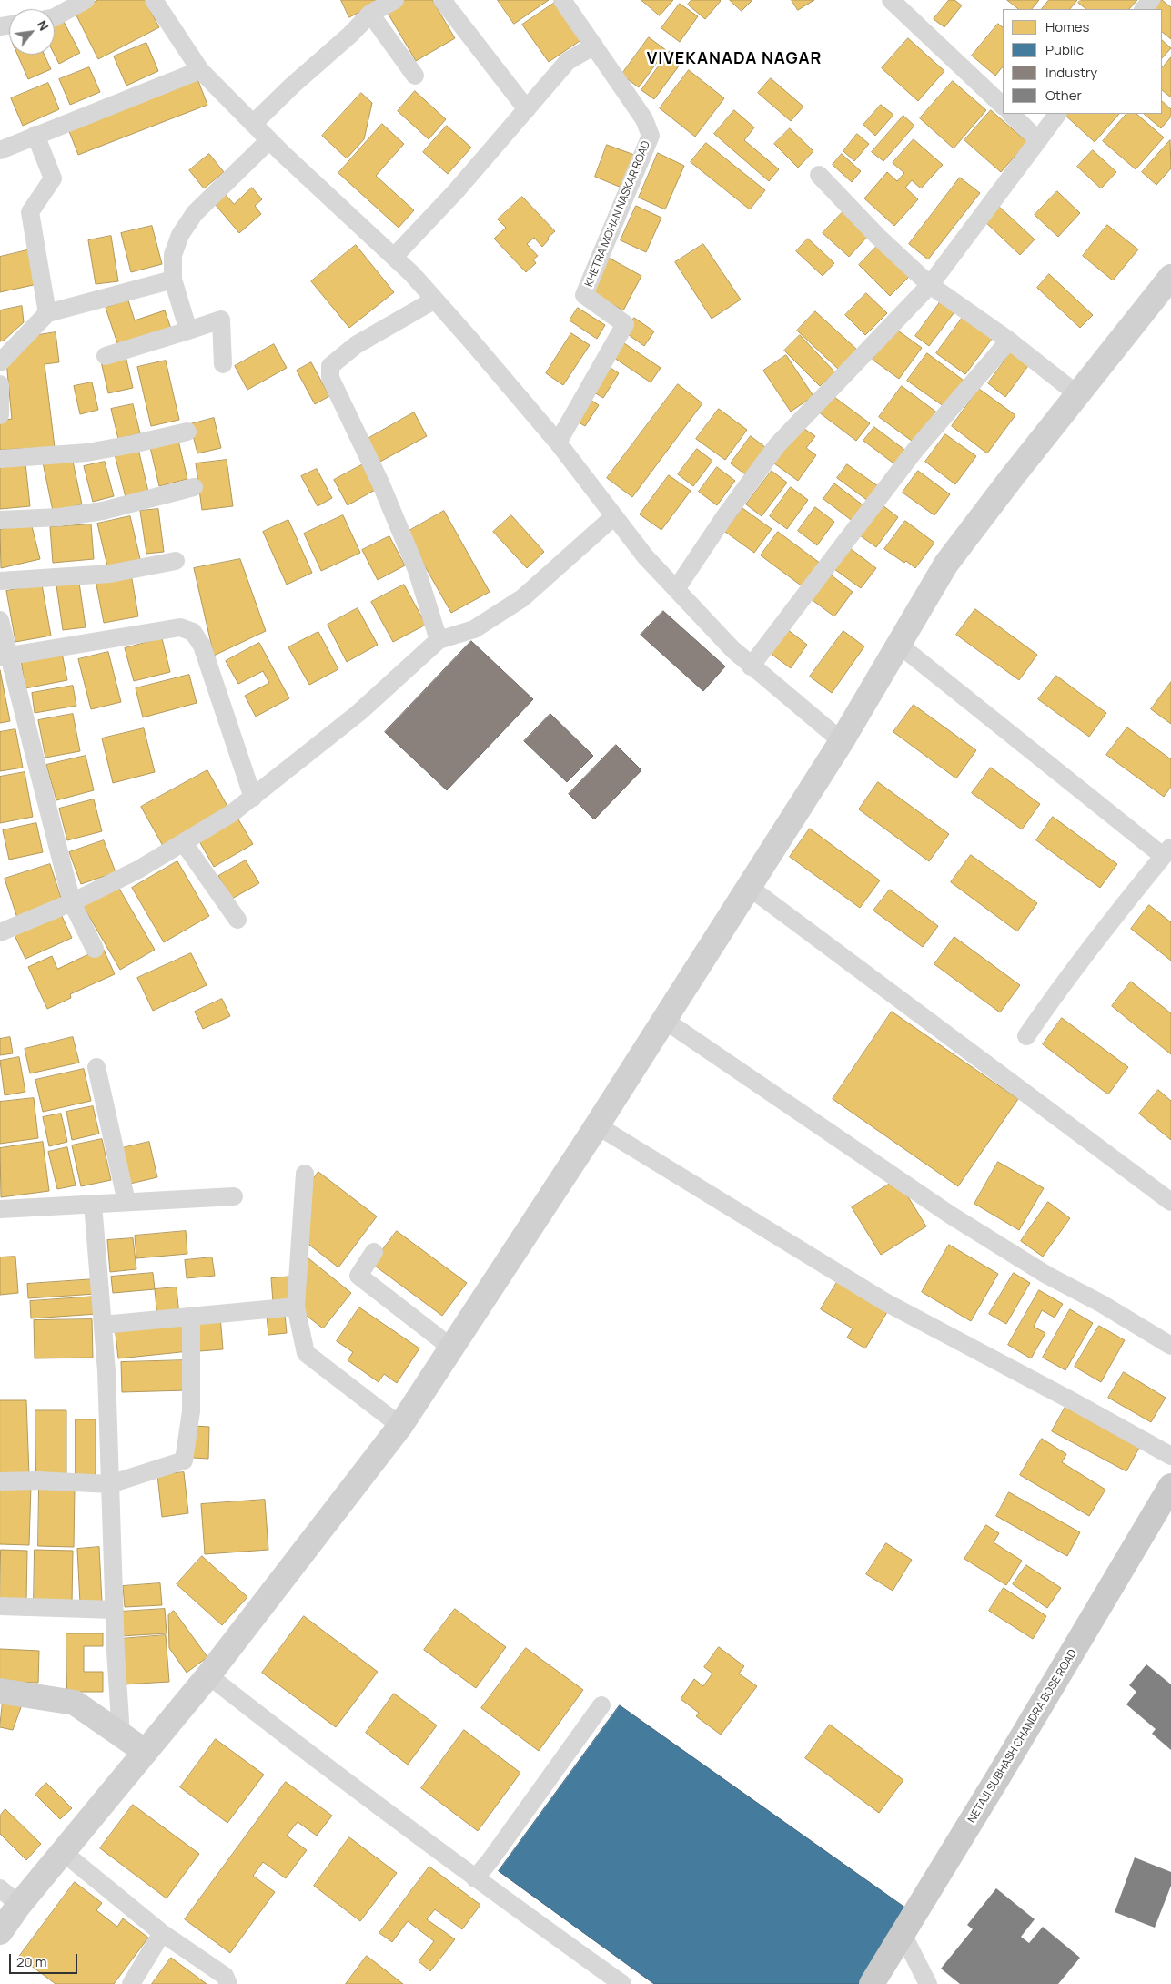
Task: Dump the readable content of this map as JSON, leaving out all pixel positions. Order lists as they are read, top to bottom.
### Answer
{
  "streets": {
    "main road": ["NETAJI SUBHASH CHANDRA BOSE ROAD"],
    "street": ["KHETRA MOHAN NASKAR ROAD"]
  },
  "districts": ["VIVEKANADA NAGAR"],
  "legend": [
    "Homes",
    "Public",
    "Industry",
    "Other"
  ],
  "scale_bar": "20 m",
  "north": "top right"
}
